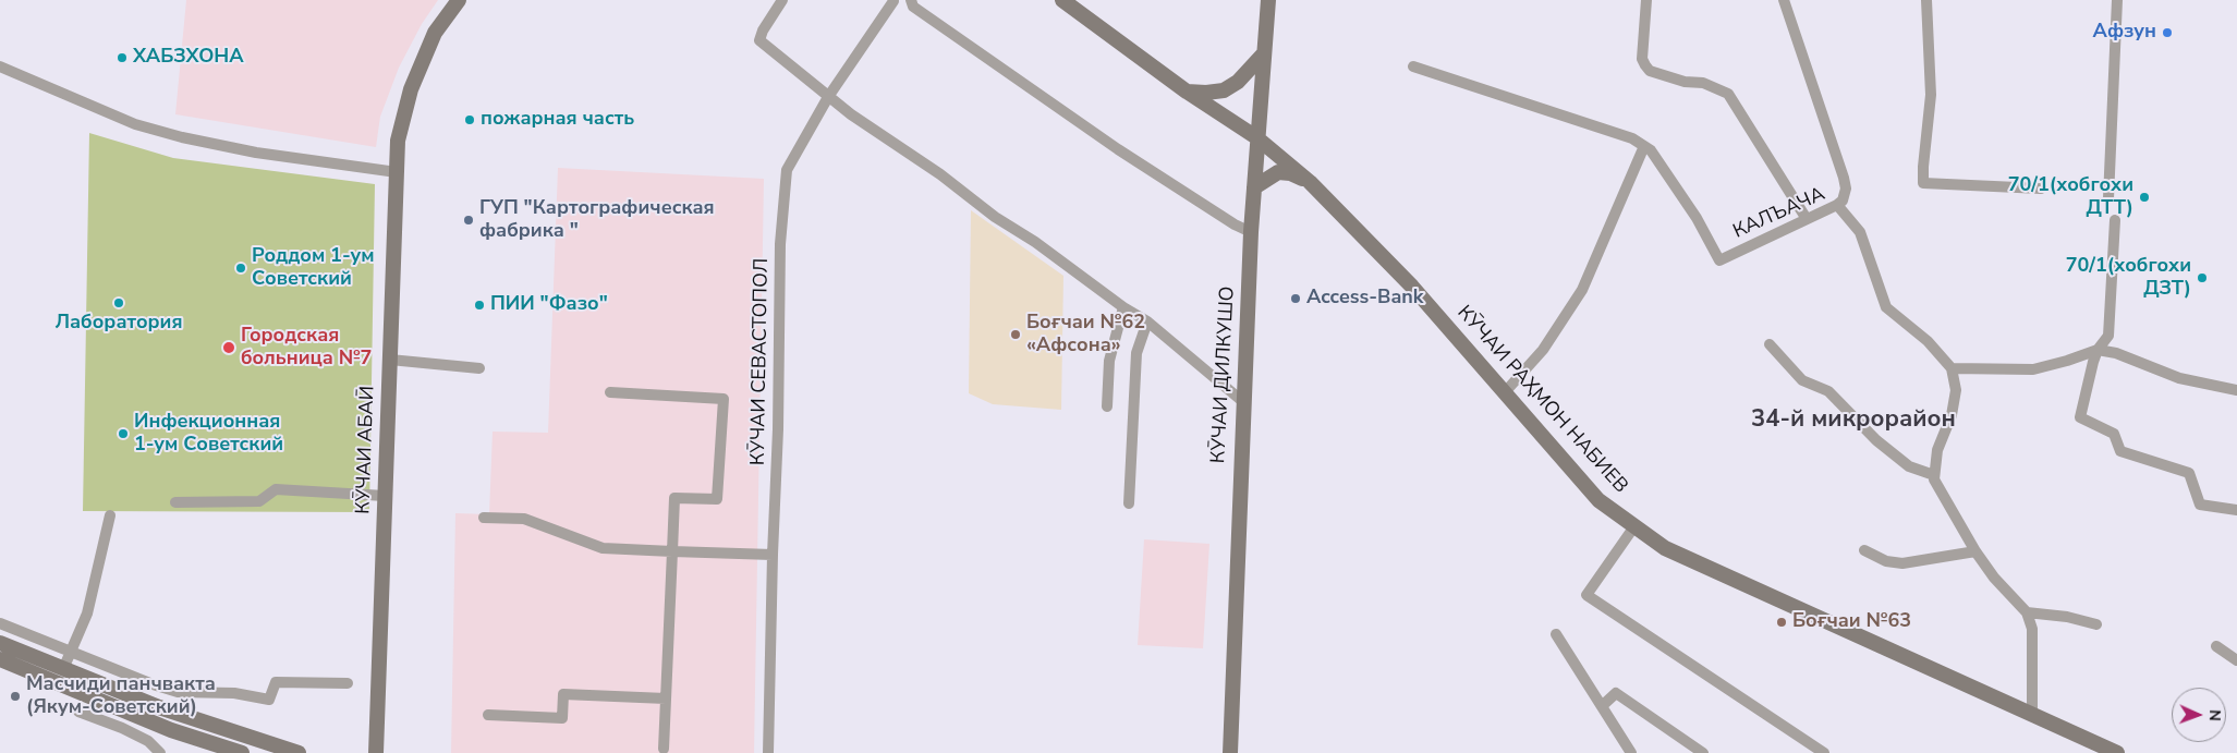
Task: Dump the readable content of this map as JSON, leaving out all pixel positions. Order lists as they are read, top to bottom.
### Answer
{
  "streets": {
    "street": [
      "КАЛЪАЧА",
      "КӮЧАИ СЕВАСТОПОЛ",
      "КӮЧАИ ДИЛКУШО",
      "КӮЧАИ РАҲМОН НАБИЕВ",
      "КӮЧАИ АБАӢ"
    ]
  },
  "crossings": [
    ["КӮЧАИ ДИЛКУШО", "КӮЧАИ РАҲМОН НАБИЕВ"]
  ],
  "districts": ["34-й микрорайон"],
  "places": [
    "Афзун",
    "ХАБЗХОНА",
    "пожарная часть",
    "70/1(хобгохи ДТТ)",
    "ГУП \"Картографическая фабрика \"",
    "Роддом 1-ум Советский",
    "70/1(хобгохи ДЗТ)",
    "Access-Bank",
    "Лаборатория",
    "ПИИ \"Фазо\"",
    "Боғчаи №62 «Афсона»",
    "Городская больница №7",
    "Инфекционная 1-ум Советский",
    "Боғчаи №63",
    "Масчиди панчвакта (Якум-Советский)"
  ],
  "north": "right"
}
